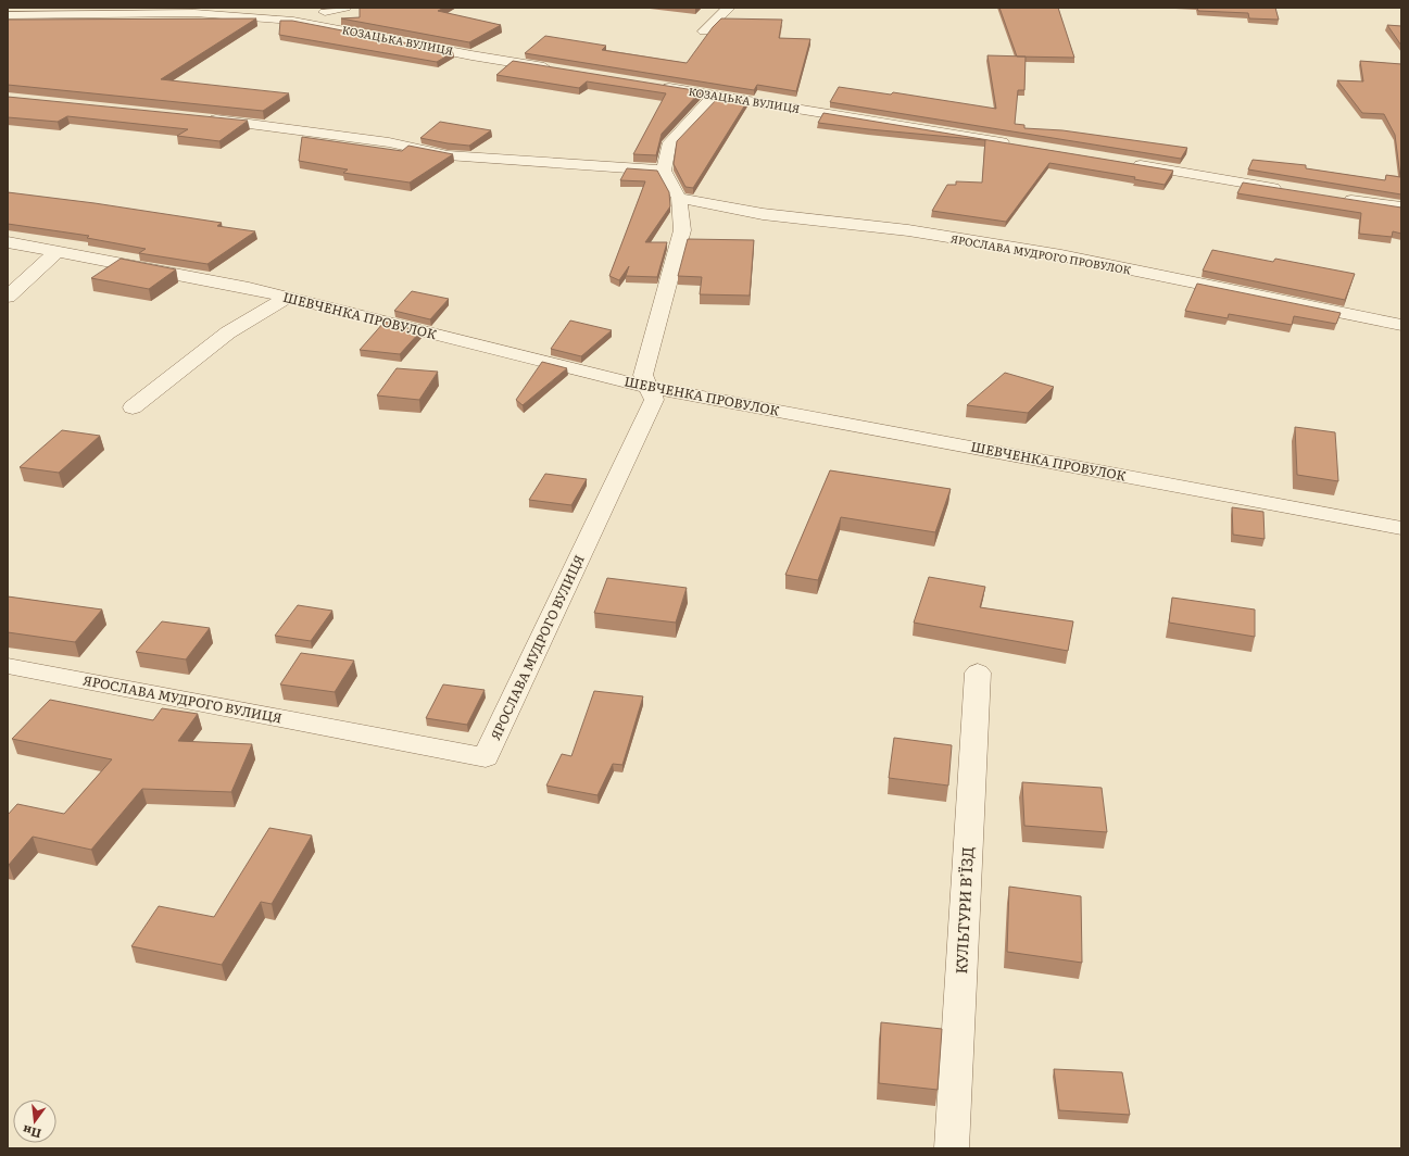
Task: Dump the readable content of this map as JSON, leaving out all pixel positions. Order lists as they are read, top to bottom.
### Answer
{
  "streets": {
    "street": [
      "КОЗАЦЬКА ВУЛИЦЯ",
      "ЯРОСЛАВА МУДРОГО ПРОВУЛОК",
      "ШЕВЧЕНКА ПРОВУЛОК",
      "ЯРОСЛАВА МУДРОГО ВУЛИЦЯ",
      "КУЛЬТУРИ В’ЇЗД"
    ]
  },
  "crossings": [
    ["ЯРОСЛАВА МУДРОГО ПРОВУЛОК", "ЯРОСЛАВА МУДРОГО ВУЛИЦЯ"],
    ["ШЕВЧЕНКА ПРОВУЛОК", "ЯРОСЛАВА МУДРОГО ВУЛИЦЯ"]
  ],
  "north": "bottom"
}
